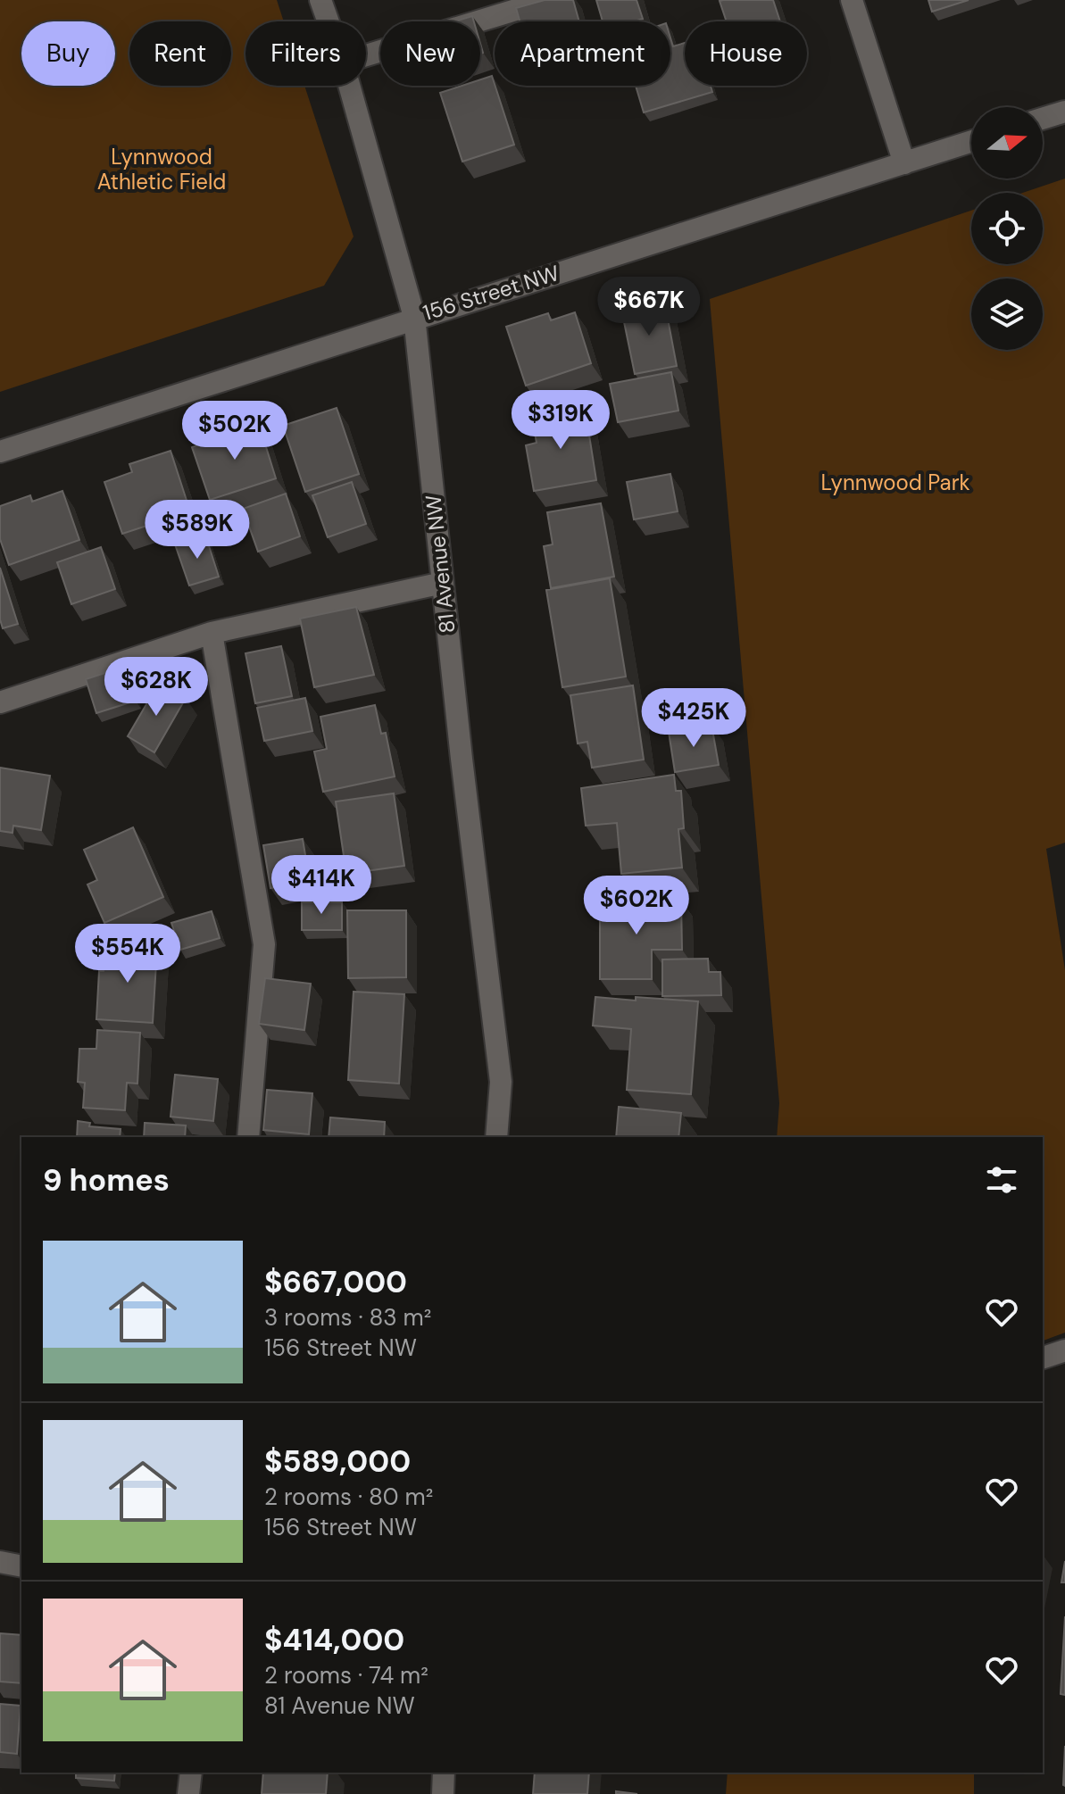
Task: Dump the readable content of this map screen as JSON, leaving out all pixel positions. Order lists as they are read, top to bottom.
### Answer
{
  "streets": {
    "street": ["156 Street NW", "81 Avenue NW"]
  },
  "crossings": [
    ["156 Street NW", "81 Avenue NW"]
  ],
  "parks": ["Lynnwood Athletic Field", "Lynnwood Park"],
  "north": "right",
  "page": {
    "chip": [
      "Buy",
      "Rent",
      "Filters",
      "New",
      "Apartment",
      "House"
    ],
    "price": [
      "$667K",
      "$319K",
      "$502K",
      "$589K",
      "$628K",
      "$425K",
      "$414K",
      "$602K",
      "$554K"
    ],
    "heading": "9 homes",
    "list": [
      {
        "name": "$667,000",
        "note": "3 rooms · 83 m² · 156 Street NW"
      },
      {
        "name": "$589,000",
        "note": "2 rooms · 80 m² · 156 Street NW"
      },
      {
        "name": "$414,000",
        "note": "2 rooms · 74 m² · 81 Avenue NW"
      }
    ]
  }
}
